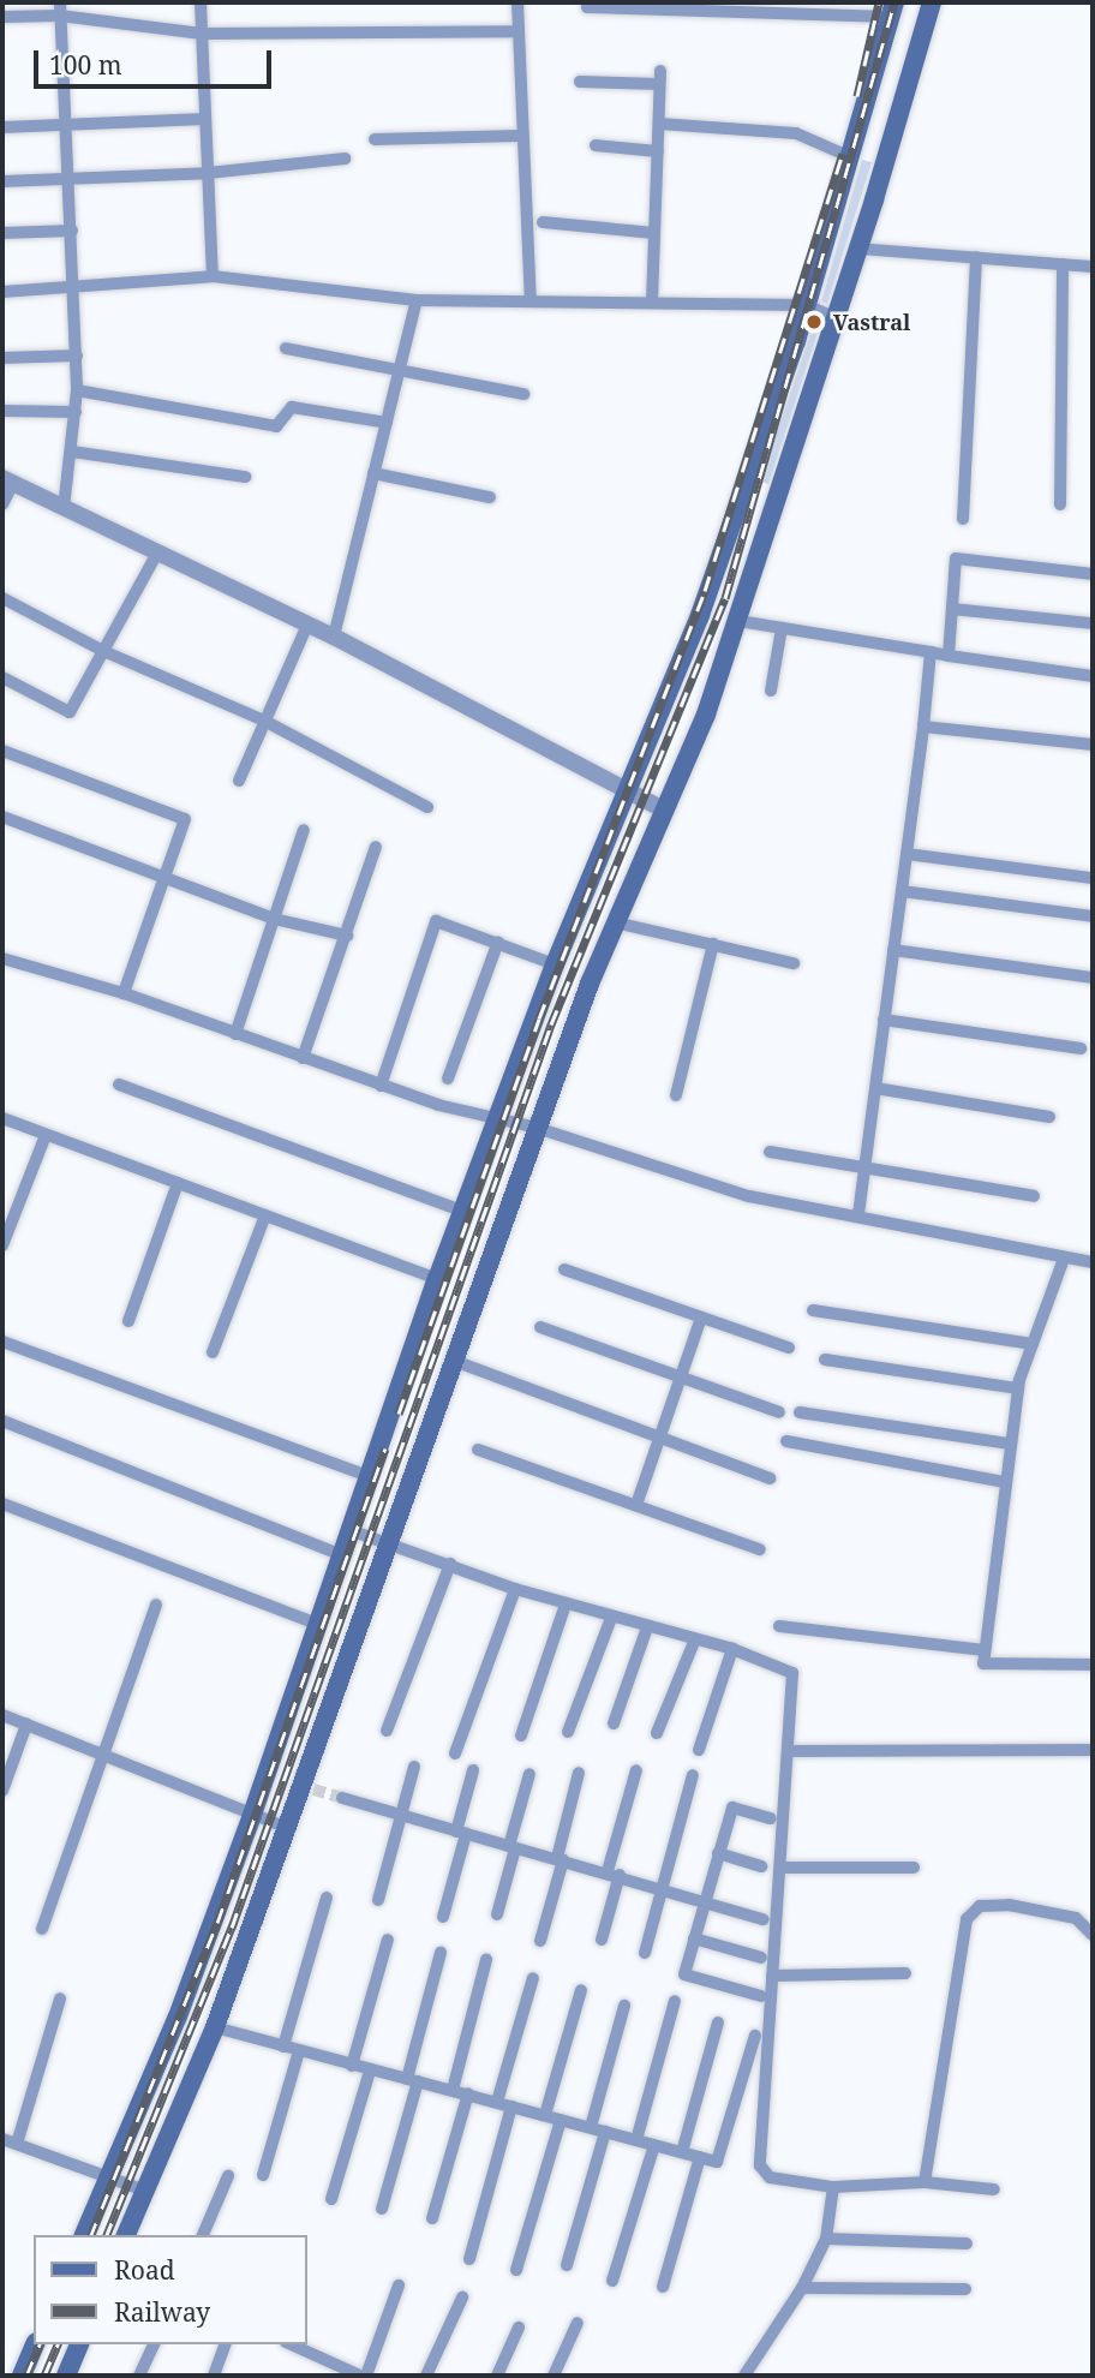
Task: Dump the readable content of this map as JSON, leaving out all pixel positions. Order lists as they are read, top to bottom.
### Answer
{
  "places": ["Vastral"],
  "legend": ["Road", "Railway"],
  "scale_bar": "100 m"
}
